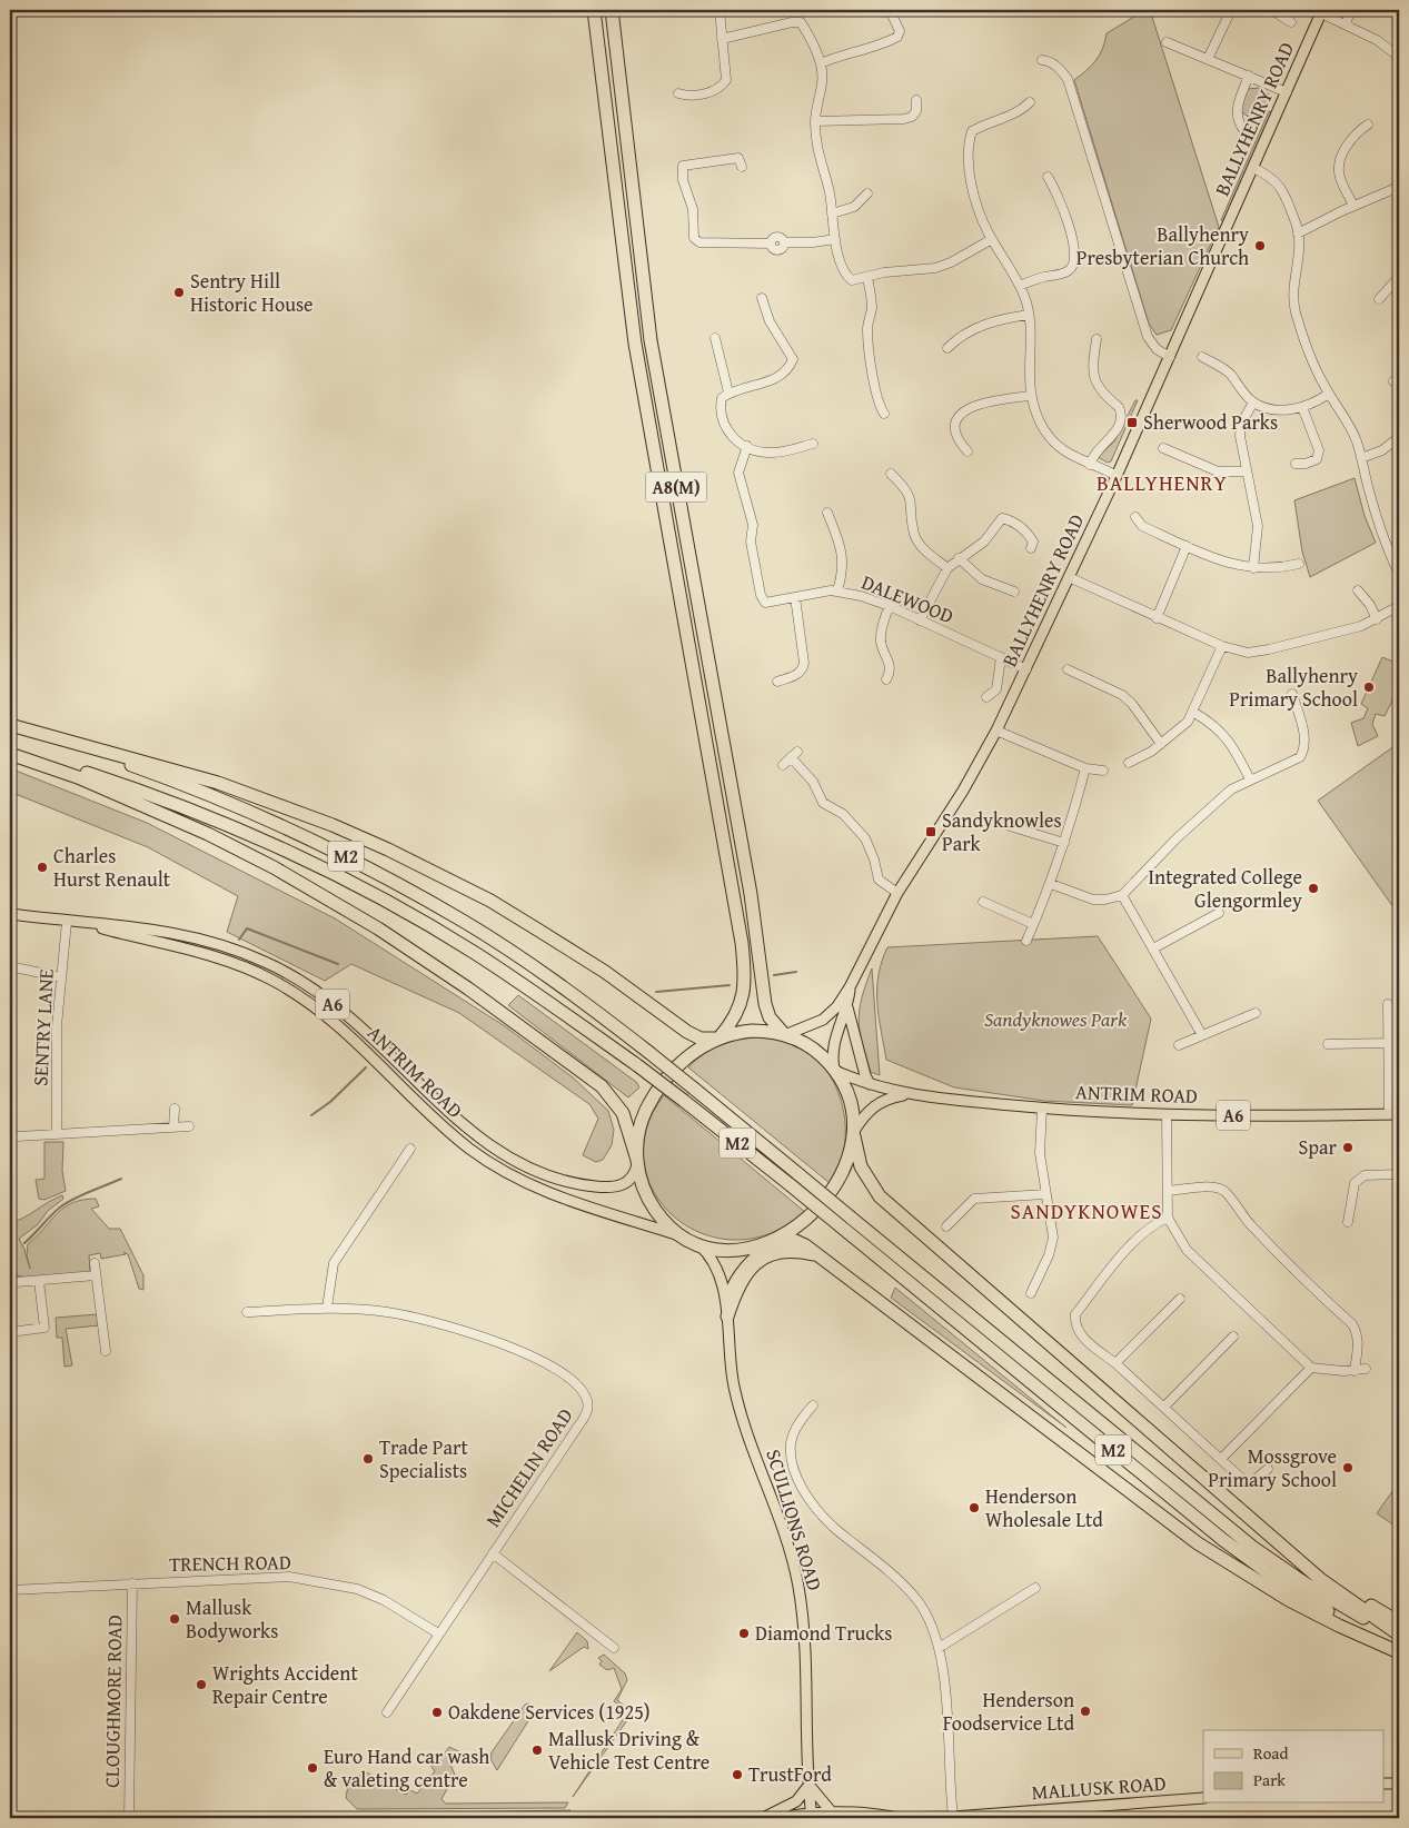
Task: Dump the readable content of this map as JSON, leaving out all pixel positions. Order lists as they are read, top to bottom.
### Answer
{
  "streets": {
    "highway": ["A8(M)", "M2", "A6"],
    "main road": [
      "BALLYHENRY ROAD",
      "ANTRIM ROAD",
      "SCULLIONS ROAD",
      "MALLUSK ROAD"
    ],
    "street": [
      "DALEWOOD",
      "SENTRY LANE",
      "MICHELIN ROAD",
      "TRENCH ROAD",
      "CLOUGHMORE ROAD"
    ]
  },
  "crossings": [
    ["BALLYHENRY ROAD", "A8(M)"],
    ["BALLYHENRY ROAD", "DALEWOOD"],
    ["BALLYHENRY ROAD", "A6"],
    ["BALLYHENRY ROAD", "ANTRIM ROAD"],
    ["A8(M)", "A6"],
    ["A6", "ANTRIM ROAD"],
    ["A6", "SCULLIONS ROAD"],
    ["SENTRY LANE", "ANTRIM ROAD"],
    ["MICHELIN ROAD", "TRENCH ROAD"],
    ["TRENCH ROAD", "CLOUGHMORE ROAD"]
  ],
  "districts": ["BALLYHENRY", "SANDYKNOWES"],
  "parks": ["Sandyknowes Park"],
  "places": {
    "other": [
      "Ballyhenry Presbyterian Church",
      "Sentry Hill Historic House",
      "Ballyhenry Primary School",
      "Charles Hurst Renault",
      "Integrated College Glengormley",
      "Spar",
      "Trade Part Specialists",
      "Mossgrove Primary School",
      "Henderson Wholesale Ltd",
      "Mallusk Bodyworks",
      "Diamond Trucks",
      "Wrights Accident Repair Centre",
      "Henderson Foodservice Ltd",
      "Oakdene Services (1925)",
      "Mallusk Driving & Vehicle Test Centre",
      "Euro Hand car wash & valeting centre",
      "TrustFord"
    ],
    "transit": ["Sherwood Parks", "Sandyknowles Park"]
  },
  "legend": ["Road", "Park"]
}
